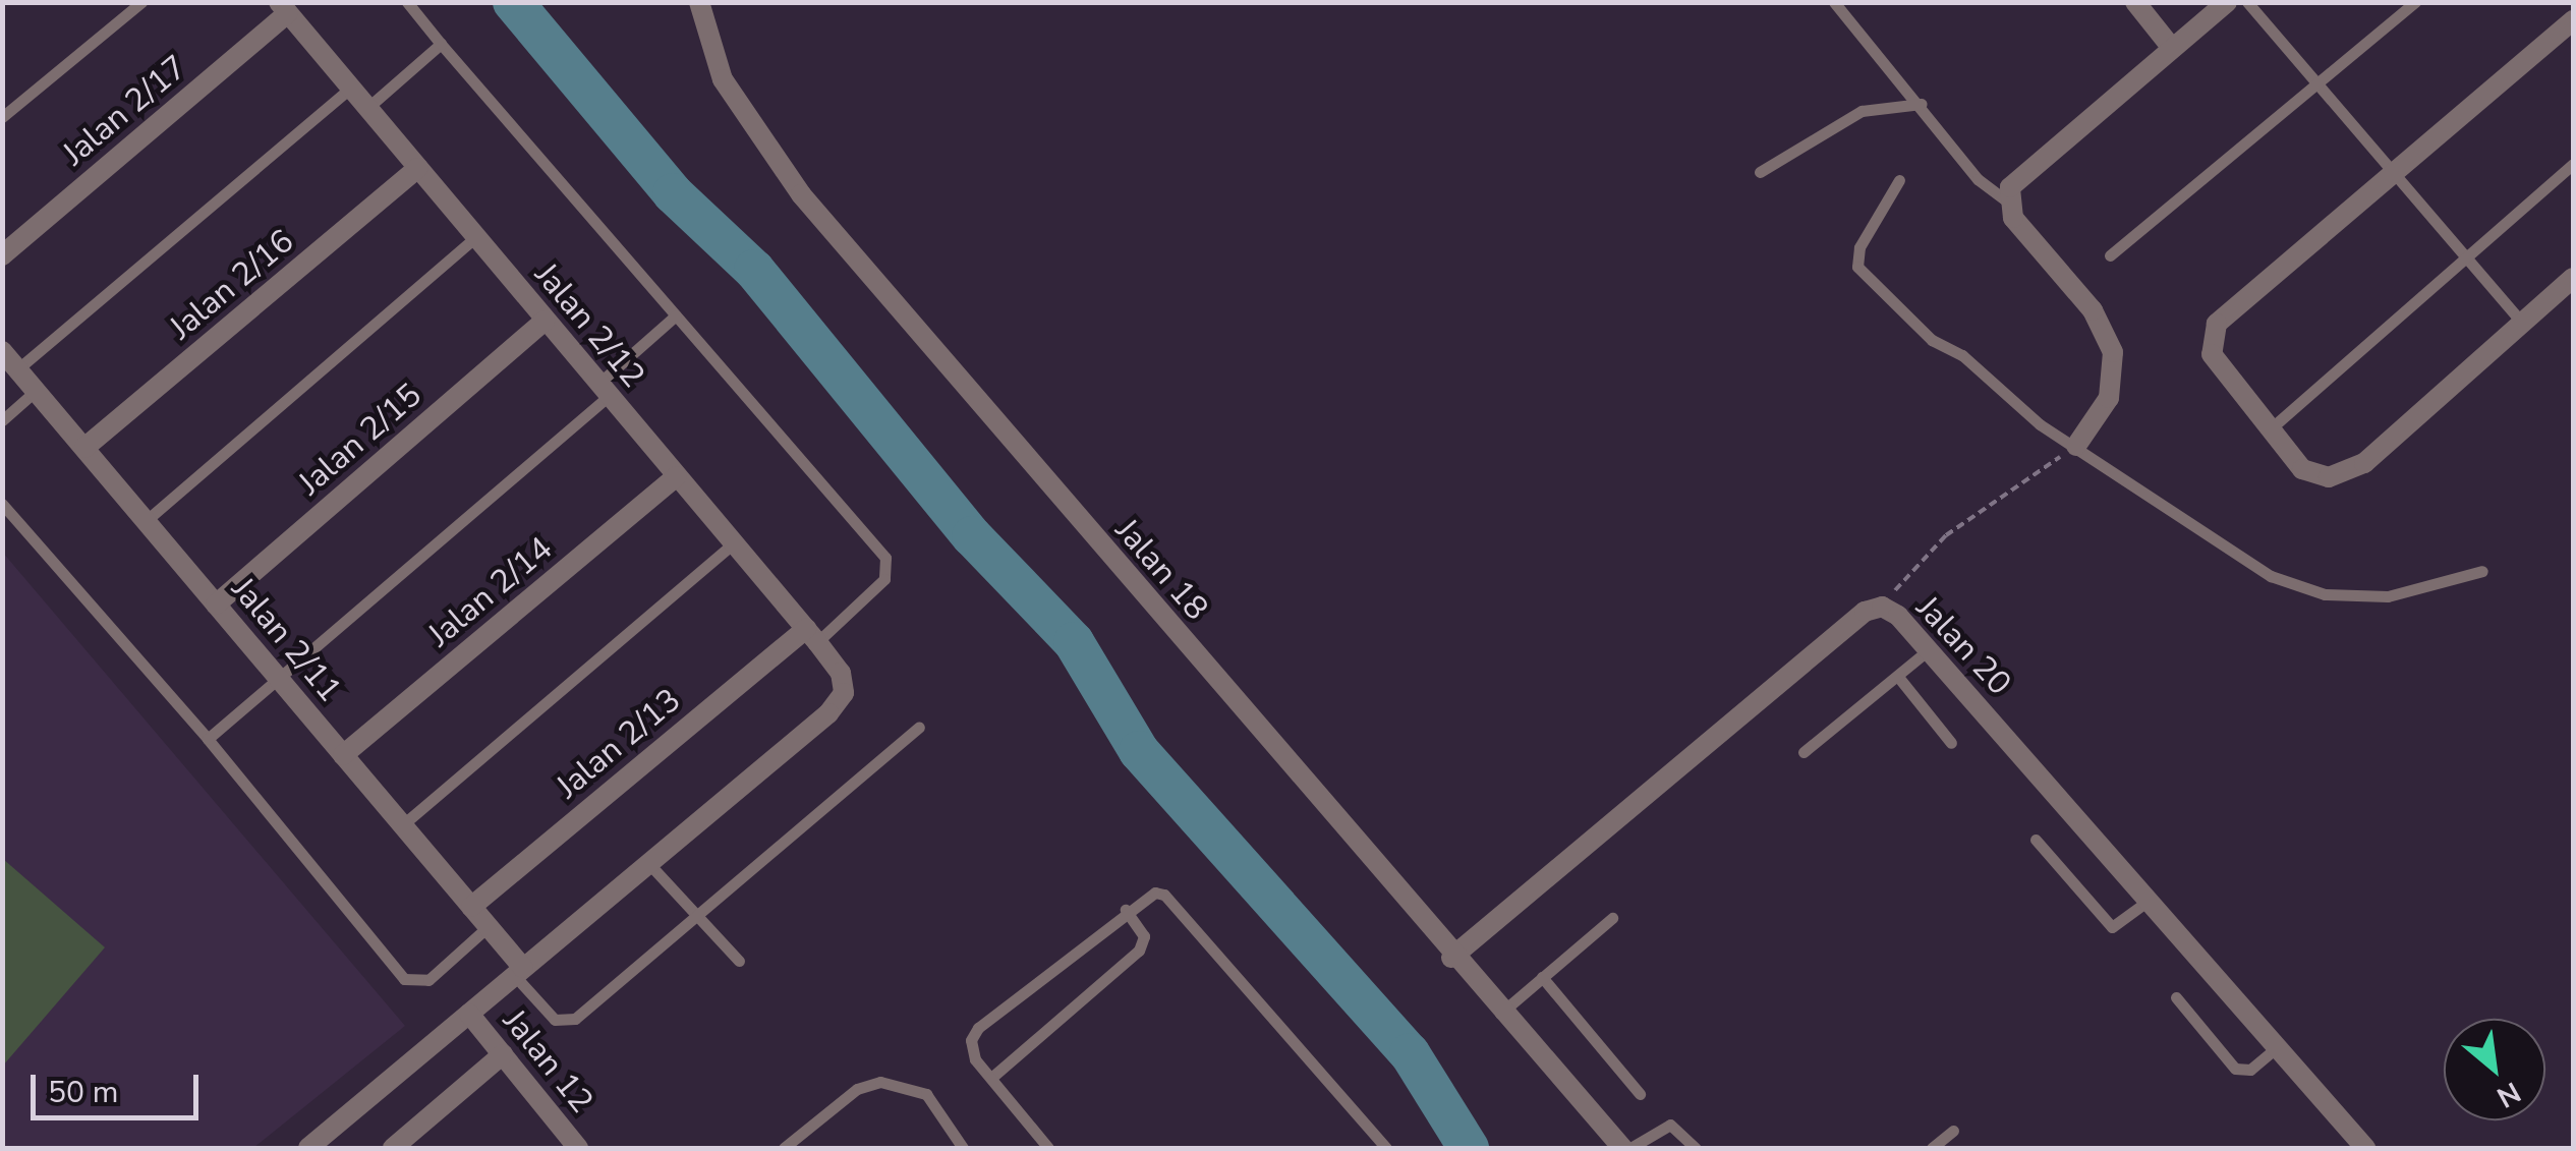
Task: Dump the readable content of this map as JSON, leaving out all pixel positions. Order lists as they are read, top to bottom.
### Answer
{
  "streets": {
    "street": [
      "Jalan 2/17",
      "Jalan 2/16",
      "Jalan 2/12",
      "Jalan 2/15",
      "Jalan 18",
      "Jalan 2/14",
      "Jalan 2/11",
      "Jalan 20",
      "Jalan 2/13",
      "Jalan 12"
    ]
  },
  "crossings": [
    ["Jalan 2/17", "Jalan 2/12"],
    ["Jalan 2/16", "Jalan 2/12"],
    ["Jalan 2/16", "Jalan 2/11"],
    ["Jalan 2/12", "Jalan 2/15"],
    ["Jalan 2/12", "Jalan 2/14"],
    ["Jalan 2/12", "Jalan 2/13"],
    ["Jalan 2/15", "Jalan 2/11"],
    ["Jalan 18", "Jalan 20"],
    ["Jalan 2/14", "Jalan 2/11"],
    ["Jalan 2/11", "Jalan 2/13"]
  ],
  "scale_bar": "50 m",
  "north": "bottom right"
}
